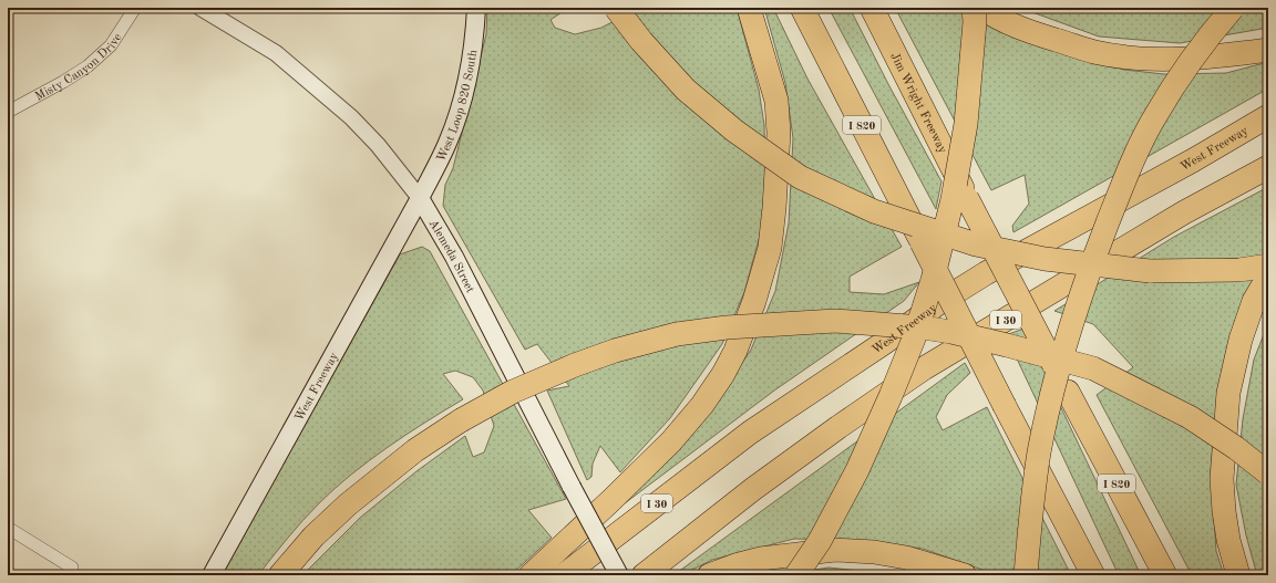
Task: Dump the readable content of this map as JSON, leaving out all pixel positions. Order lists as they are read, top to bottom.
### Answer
{
  "streets": {
    "highway": [
      "Jim Wright Freeway",
      "I 820",
      "West Freeway",
      "I 30"
    ],
    "main road": ["West Loop 820 South", "Alemeda Street"],
    "street": ["Misty Canyon Drive"]
  },
  "crossings": [
    ["West Loop 820 South", "West Freeway"],
    ["West Loop 820 South", "Alemeda Street"],
    ["West Freeway", "Alemeda Street"]
  ]
}
